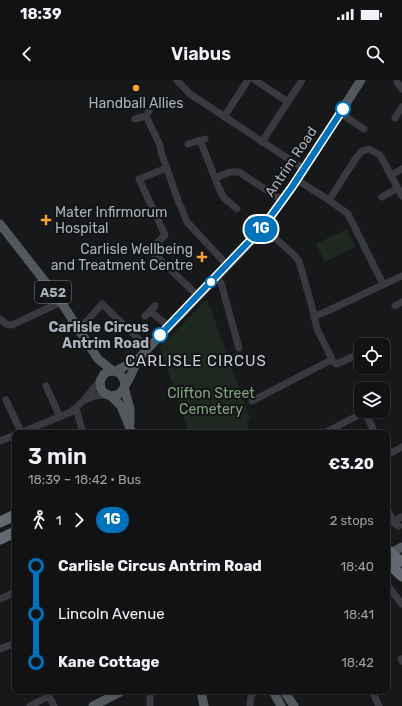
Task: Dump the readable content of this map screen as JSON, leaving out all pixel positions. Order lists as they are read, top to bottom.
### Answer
{
  "streets": {
    "main road": ["Antrim Road", "A52"]
  },
  "crossings": [
    ["Antrim Road", "A52"]
  ],
  "districts": ["CARLISLE CIRCUS"],
  "parks": ["Clifton Street Cemetery"],
  "places": {
    "other": ["Handball Allies", "Carlisle Circus Antrim Road"],
    "health": ["Mater Infirmorum Hospital", "Carlisle Wellbeing and Treatment Centre"]
  },
  "lines": ["bus line 1G"],
  "page": {
    "status": "18:39",
    "header": "Viabus",
    "on_map": "1G",
    "heading": ["3 min", "18:39 – 18:42 · Bus", "€3.20"],
    "legs": ["1", "1G", "2 stops"],
    "list": [
      {
        "name": "Carlisle Circus Antrim Road",
        "value": "18:40"
      },
      {
        "name": "Lincoln Avenue",
        "value": "18:41"
      },
      {
        "name": "Kane Cottage",
        "value": "18:42"
      }
    ]
  }
}
